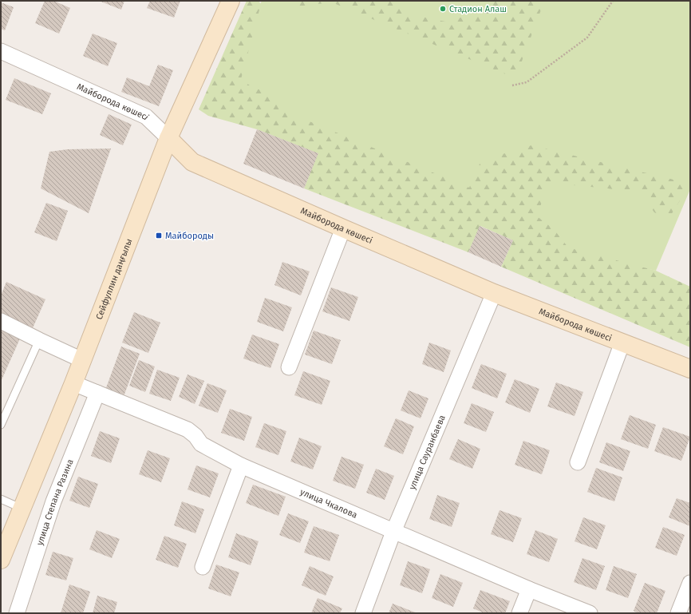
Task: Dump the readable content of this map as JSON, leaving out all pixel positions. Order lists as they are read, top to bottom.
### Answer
{
  "streets": {
    "main road": ["Майборода көшесі", "Сейфуллин даңғылы"],
    "street": ["улица Сауранбаева", "улица Степана Разина", "улица Чкалова"]
  },
  "crossings": [
    ["Майборода көшесі", "Сейфуллин даңғылы"],
    ["Майборода көшесі", "улица Сауранбаева"],
    ["Сейфуллин даңғылы", "улица Чкалова"],
    ["улица Сауранбаева", "улица Чкалова"],
    ["улица Степана Разина", "улица Чкалова"]
  ],
  "places": {
    "other": ["Стадион Алаш"],
    "transit": ["Майбороды"]
  }
}
